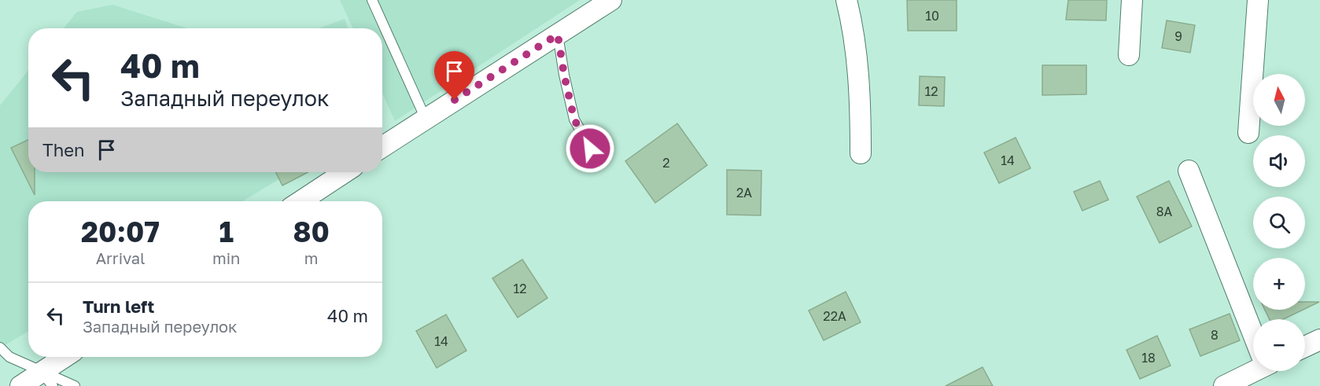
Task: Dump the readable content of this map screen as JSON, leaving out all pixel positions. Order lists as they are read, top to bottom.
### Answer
{
  "house_numbers": [
    "10",
    "9",
    "12",
    "14",
    "2",
    "2А",
    "8А",
    "12",
    "22А",
    "8",
    "14",
    "18"
  ],
  "north": "top",
  "page": {
    "turn": ["40 m", "Западный переулок"],
    "map_buttons": ["+", "−"],
    "then": "Then",
    "eta": [
      "20:07",
      "Arrival",
      "1",
      "min",
      "80",
      "m"
    ],
    "list": [
      {
        "name": "Turn left",
        "note": "Западный переулок",
        "value": "40 m"
      }
    ]
  }
}
